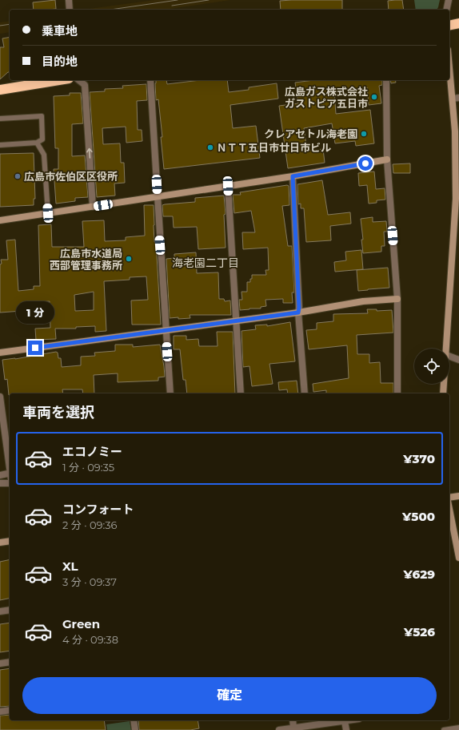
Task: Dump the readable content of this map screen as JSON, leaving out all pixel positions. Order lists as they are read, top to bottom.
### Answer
{
  "districts": ["海老園二丁目"],
  "places": [
    "広島ガス株式会社 ガストピア五日市",
    "クレアセトル海老園",
    "ＮＴＴ五日市廿日市ビル",
    "広島市佐伯区区役所",
    "広島市水道局 西部管理事務所"
  ],
  "page": {
    "banner": ["乗車地", "目的地"],
    "bubble": "1 分",
    "heading": "車両を選択",
    "list": [
      {
        "name": "エコノミー",
        "note": "1 分 · 09:35",
        "value": "¥370"
      },
      {
        "name": "コンフォート",
        "note": "2 分 · 09:36",
        "value": "¥500"
      },
      {
        "name": "XL",
        "note": "3 分 · 09:37",
        "value": "¥629"
      },
      {
        "name": "Green",
        "note": "4 分 · 09:38",
        "value": "¥526"
      }
    ],
    "buttons": "確定"
  }
}
